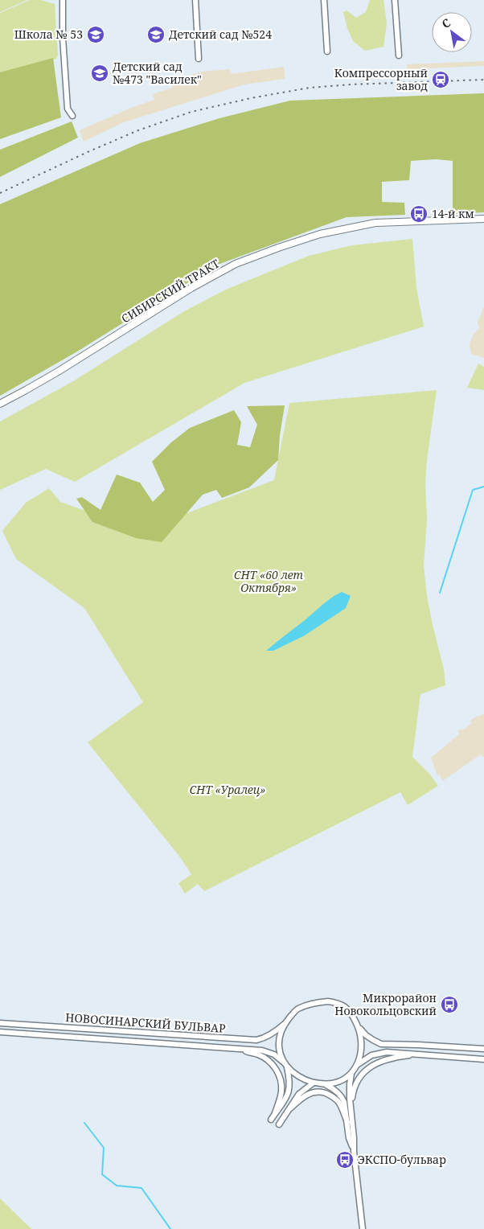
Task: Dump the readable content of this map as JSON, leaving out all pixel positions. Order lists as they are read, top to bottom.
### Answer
{
  "streets": {
    "main road": ["СИБИРСКИЙ ТРАКТ"],
    "street": ["НОВОСИНАРСКИЙ БУЛЬВАР"]
  },
  "parks": ["СНТ «60 лет Октября»", "СНТ «Уралец»"],
  "places": {
    "school or university": ["Школа № 53", "Детский сад №524", "Детский сад №473 \"Василек\""],
    "station": ["Компрессорный завод"],
    "bus stop": ["14-й км", "Микрорайон Новокольцовский", "ЭКСПО-бульвар"]
  },
  "north": "top left"
}
